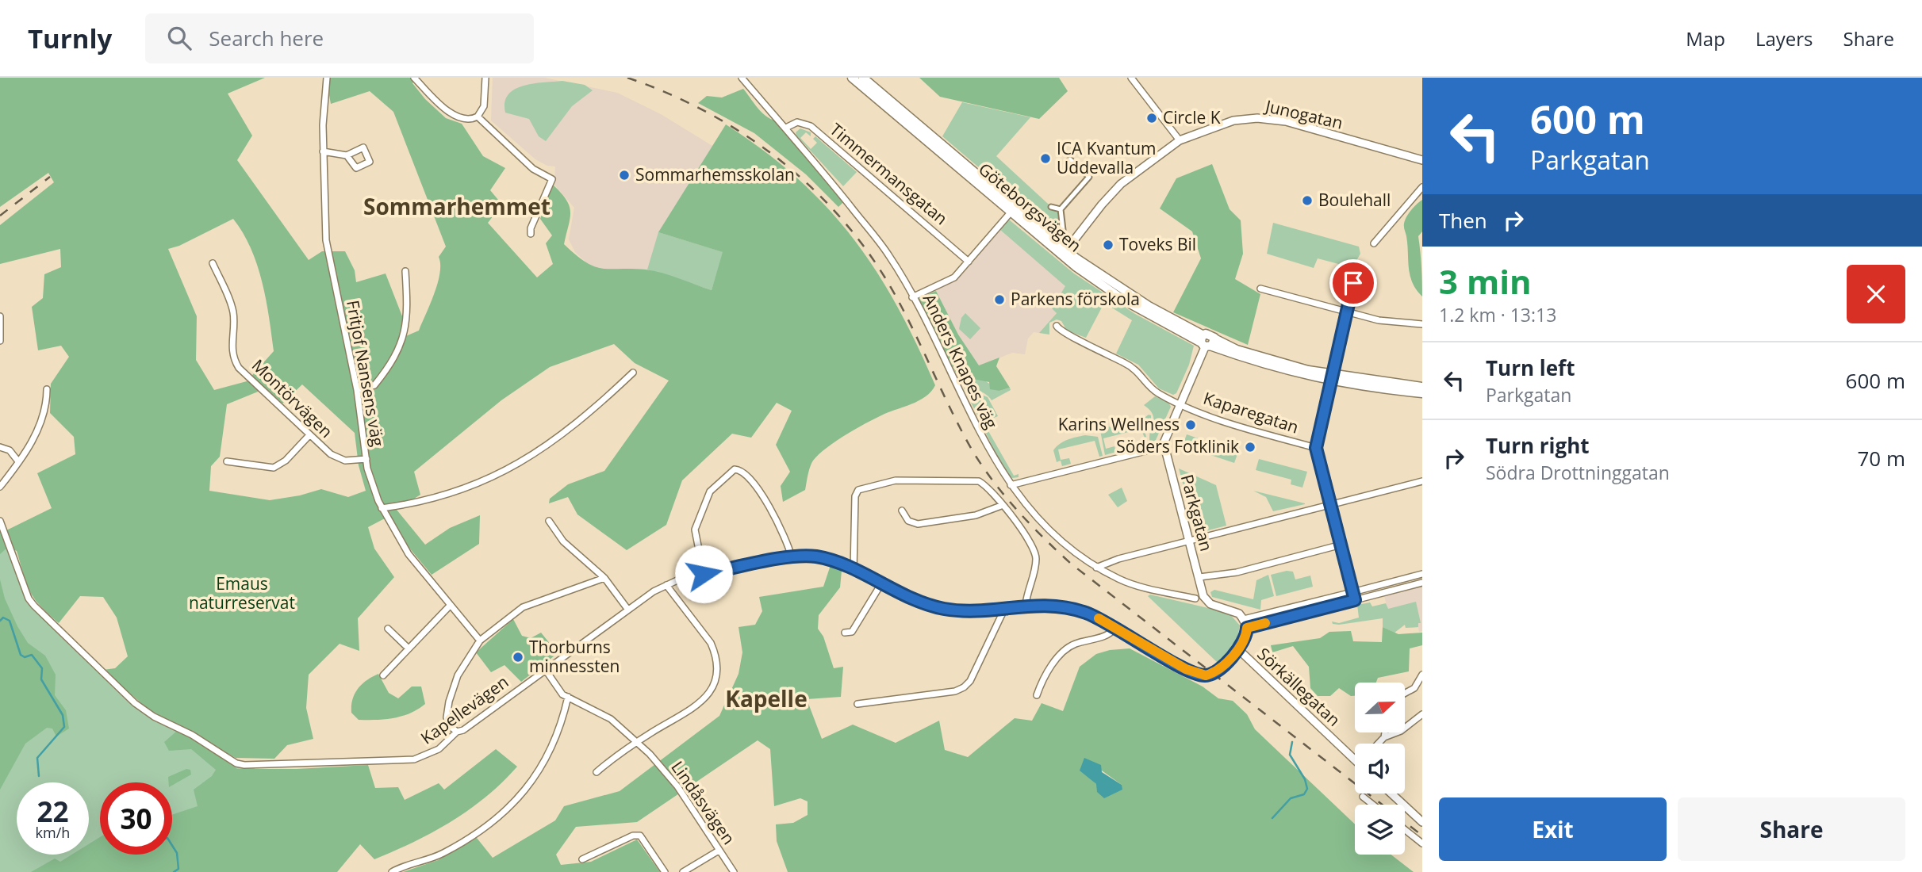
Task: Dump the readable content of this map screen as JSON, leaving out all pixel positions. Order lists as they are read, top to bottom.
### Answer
{
  "streets": {
    "main road": ["Göteborgsvägen"],
    "street": [
      "Junogatan",
      "Timmermansgatan",
      "Anders Knapes väg",
      "Fritjof Nansens väg",
      "Montörvägen",
      "Kaparegatan",
      "Parkgatan",
      "Sörkällegatan",
      "Kapellevägen",
      "Lindåsvägen"
    ]
  },
  "crossings": [
    ["Junogatan", "Göteborgsvägen"],
    ["Timmermansgatan", "Anders Knapes väg"],
    ["Fritjof Nansens väg", "Montörvägen"],
    ["Sörkällegatan", "Kapellevägen"],
    ["Kapellevägen", "Lindåsvägen"]
  ],
  "districts": ["Sommarhemmet", "Kapelle"],
  "parks": ["Emaus naturreservat"],
  "places": [
    "Circle K",
    "ICA Kvantum Uddevalla",
    "Sommarhemsskolan",
    "Boulehall",
    "Toveks Bil",
    "Parkens förskola",
    "Karins Wellness",
    "Söders Fotklinik",
    "Thorburns minnessten"
  ],
  "north": "right",
  "page": {
    "header": "Turnly",
    "search": "Search here",
    "nav": ["Map", "Layers", "Share"],
    "turn": ["600 m", "Parkgatan"],
    "then": "Then",
    "heading": ["3 min", "1.2 km · 13:13"],
    "list": [
      {
        "name": "Turn left",
        "note": "Parkgatan",
        "value": "600 m"
      },
      {
        "name": "Turn right",
        "note": "Södra Drottninggatan",
        "value": "70 m"
      }
    ],
    "speed": "22 km/h",
    "limit": "30",
    "buttons": ["Exit", "Share"]
  }
}
